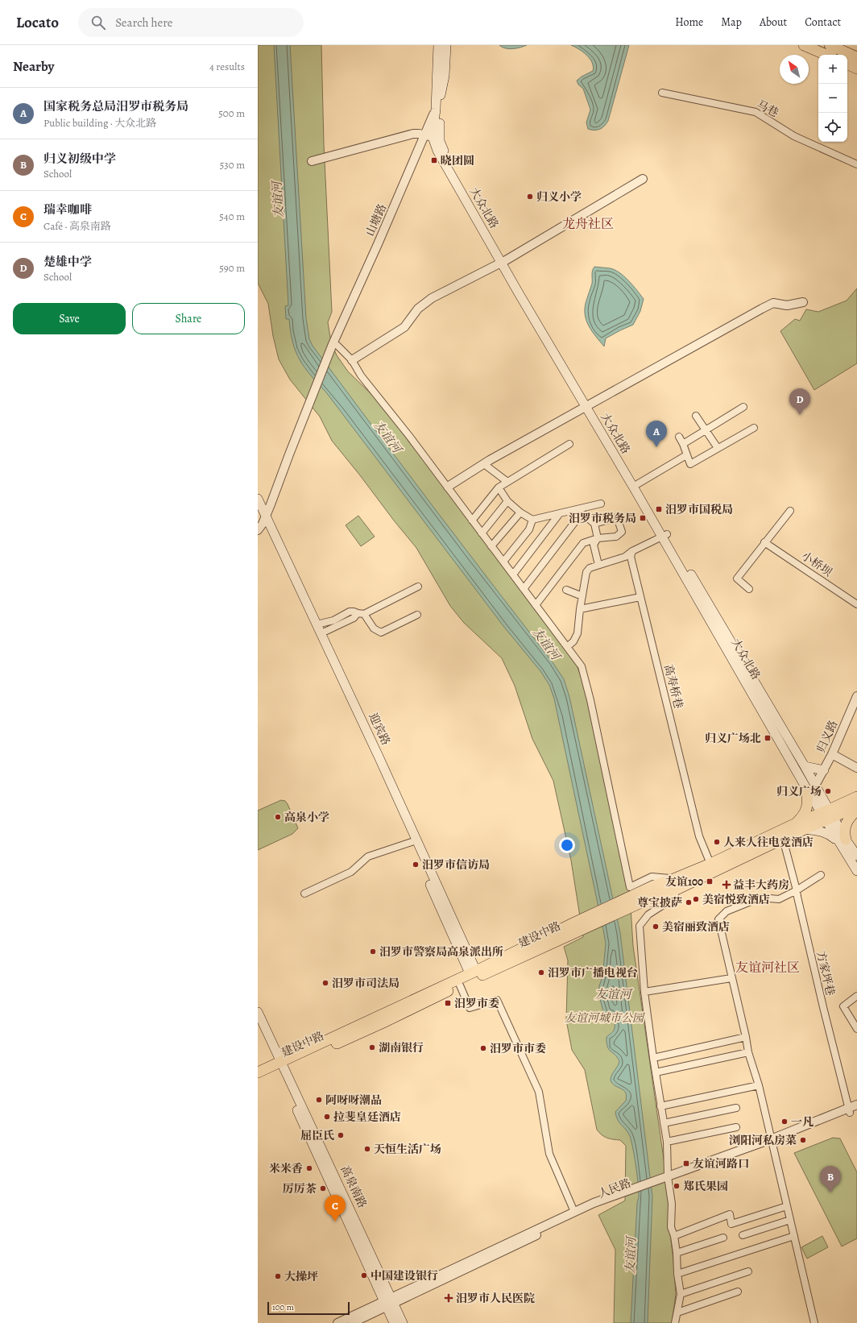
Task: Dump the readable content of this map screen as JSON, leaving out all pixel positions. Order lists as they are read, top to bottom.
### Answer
{
  "streets": {
    "main road": [
      "大众北路",
      "迎宾路",
      "建设中路",
      "高泉南路"
    ],
    "street": [
      "马巷",
      "山塘路",
      "小桥坝",
      "高寿桥巷",
      "归义路",
      "方家坪巷",
      "人民路"
    ]
  },
  "crossings": [
    ["大众北路", "山塘路"],
    ["大众北路", "归义路"],
    ["大众北路", "建设中路"],
    ["高寿桥巷", "建设中路"],
    ["迎宾路", "建设中路"],
    ["建设中路", "方家坪巷"],
    ["建设中路", "高泉南路"],
    ["方家坪巷", "人民路"],
    ["高泉南路", "人民路"]
  ],
  "districts": ["龙舟社区", "友谊河社区"],
  "water": ["友谊河"],
  "parks": ["友谊河城市公园"],
  "places": {
    "transit": [
      "晓团圆",
      "汨罗市国税局",
      "汨罗市税务局",
      "归义广场北",
      "友谊100",
      "汨罗市委",
      "友谊河路口"
    ],
    "other": [
      "归义小学",
      "归义广场",
      "高泉小学",
      "人来人往电竞酒店",
      "汨罗市信访局",
      "美宿悦致酒店",
      "尊宝披萨",
      "美宿丽致酒店",
      "汨罗市警察局高泉派出所",
      "汨罗市广播电视台",
      "汨罗市司法局",
      "湖南银行",
      "汨罗市市委",
      "阿呀呀潮品",
      "拉斐皇廷酒店",
      "一凡",
      "屈臣氏",
      "浏阳河私房菜",
      "天恒生活广场",
      "米米香",
      "郑氏果园",
      "厉厉茶",
      "中国建设银行",
      "大操坪"
    ],
    "health": ["益丰大药房", "汨罗市人民医院"]
  },
  "scale_bar": "100 m",
  "north": "top left",
  "page": {
    "header": "Locato",
    "search": "Search here",
    "nav": [
      "Home",
      "Map",
      "About",
      "Contact"
    ],
    "heading": ["Nearby", "4 results"],
    "map_buttons": ["+", "−"],
    "list": [
      {
        "mark": "A",
        "name": "国家税务总局汨罗市税务局",
        "note": "Public building · 大众北路",
        "value": "500 m"
      },
      {
        "mark": "B",
        "name": "归义初级中学",
        "note": "School",
        "value": "530 m"
      },
      {
        "mark": "C",
        "name": "瑞幸咖啡",
        "note": "Café · 高泉南路",
        "value": "540 m"
      },
      {
        "mark": "D",
        "name": "楚雄中学",
        "note": "School",
        "value": "590 m"
      }
    ],
    "buttons": ["Save", "Share"],
    "pins": [
      "D",
      "A",
      "B",
      "C"
    ],
    "scale": "100 m"
  }
}
